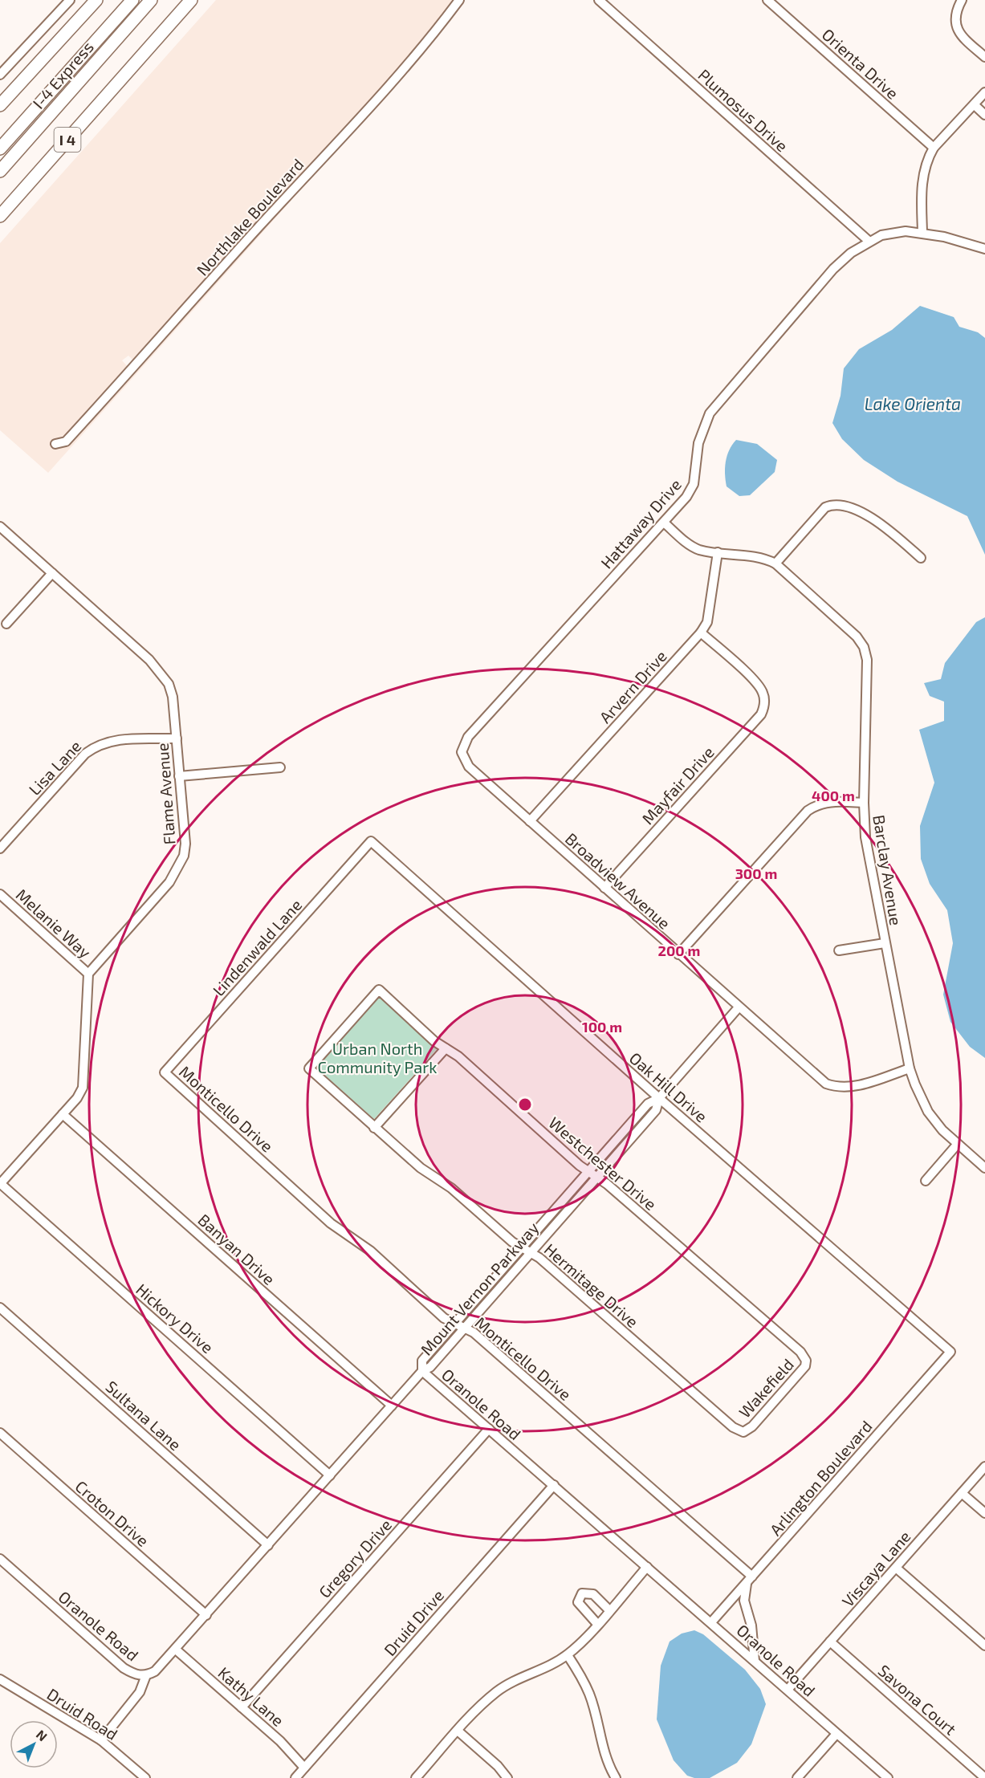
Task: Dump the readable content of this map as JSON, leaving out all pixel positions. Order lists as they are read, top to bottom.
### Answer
{
  "streets": {
    "highway": ["I-4 Express", "I 4"],
    "street": [
      "Orienta Drive",
      "Plumosus Drive",
      "Northlake Boulevard",
      "Hattaway Drive",
      "Arvern Drive",
      "Lisa Lane",
      "Mayfair Drive",
      "Flame Avenue",
      "Barclay Avenue",
      "Broadview Avenue",
      "Melanie Way",
      "Lindenwald Lane",
      "Oak Hill Drive",
      "Monticello Drive",
      "Westchester Drive",
      "Banyan Drive",
      "Hermitage Drive",
      "Mount Vernon Parkway",
      "Hickory Drive",
      "Wakefield",
      "Oranole Road",
      "Sultana Lane",
      "Arlington Boulevard",
      "Croton Drive",
      "Gregory Drive",
      "Viscaya Lane",
      "Druid Drive",
      "Kathy Lane",
      "Savona Court",
      "Druid Road"
    ]
  },
  "crossings": [
    ["Plumosus Drive", "Hattaway Drive"],
    ["Hattaway Drive", "Barclay Avenue"],
    ["Hattaway Drive", "Broadview Avenue"],
    ["Arvern Drive", "Mayfair Drive"],
    ["Arvern Drive", "Barclay Avenue"],
    ["Arvern Drive", "Broadview Avenue"],
    ["Lisa Lane", "Flame Avenue"],
    ["Mayfair Drive", "Broadview Avenue"],
    ["Flame Avenue", "Melanie Way"],
    ["Barclay Avenue", "Broadview Avenue"],
    ["Broadview Avenue", "Mount Vernon Parkway"],
    ["Lindenwald Lane", "Oak Hill Drive"],
    ["Lindenwald Lane", "Monticello Drive"],
    ["Oak Hill Drive", "Mount Vernon Parkway"],
    ["Oak Hill Drive", "Arlington Boulevard"],
    ["Monticello Drive", "Mount Vernon Parkway"],
    ["Monticello Drive", "Arlington Boulevard"],
    ["Westchester Drive", "Hermitage Drive"],
    ["Westchester Drive", "Mount Vernon Parkway"],
    ["Westchester Drive", "Wakefield"],
    ["Banyan Drive", "Oranole Road"],
    ["Hermitage Drive", "Mount Vernon Parkway"],
    ["Hermitage Drive", "Wakefield"],
    ["Mount Vernon Parkway", "Oranole Road"],
    ["Hickory Drive", "Oranole Road"],
    ["Oranole Road", "Sultana Lane"],
    ["Oranole Road", "Arlington Boulevard"],
    ["Oranole Road", "Croton Drive"],
    ["Oranole Road", "Gregory Drive"],
    ["Oranole Road", "Viscaya Lane"],
    ["Oranole Road", "Druid Drive"],
    ["Oranole Road", "Kathy Lane"],
    ["Gregory Drive", "Kathy Lane"],
    ["Viscaya Lane", "Savona Court"],
    ["Druid Drive", "Kathy Lane"]
  ],
  "water": ["Lake Orienta"],
  "parks": ["Urban North Community Park"],
  "north": "top right",
  "rings": [
    "400 m",
    "300 m",
    "200 m",
    "100 m"
  ]
}
